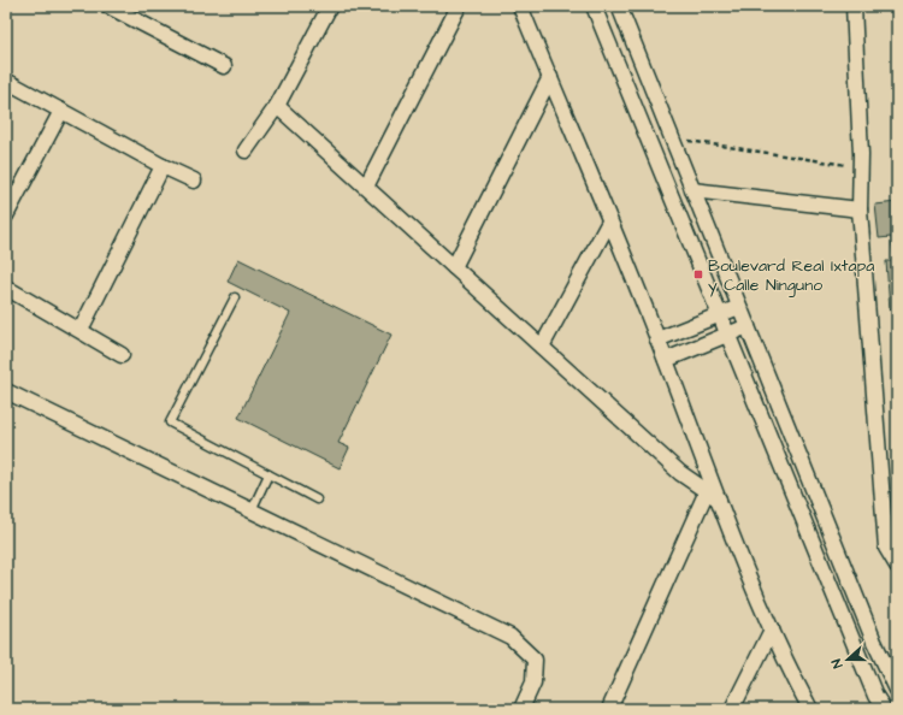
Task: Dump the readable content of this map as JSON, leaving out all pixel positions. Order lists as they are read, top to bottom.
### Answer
{
  "places": {
    "transit": ["Boulevard Real Ixtapa y Calle Ninguno"]
  },
  "north": "left"
}
